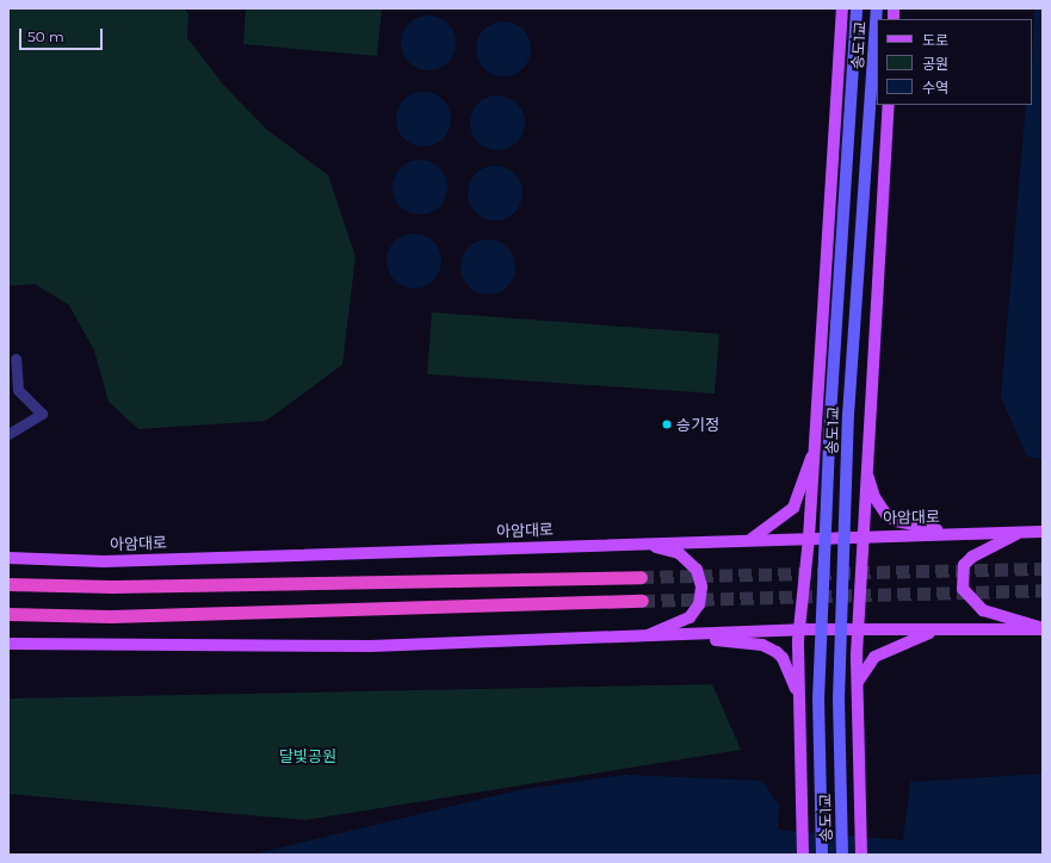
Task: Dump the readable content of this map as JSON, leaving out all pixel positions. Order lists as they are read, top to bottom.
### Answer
{
  "streets": {
    "main road": ["송도1교", "아암대로"]
  },
  "parks": ["달빛공원"],
  "places": ["승기정"],
  "legend": ["도로", "공원", "수역"],
  "scale_bar": "50 m"
}
